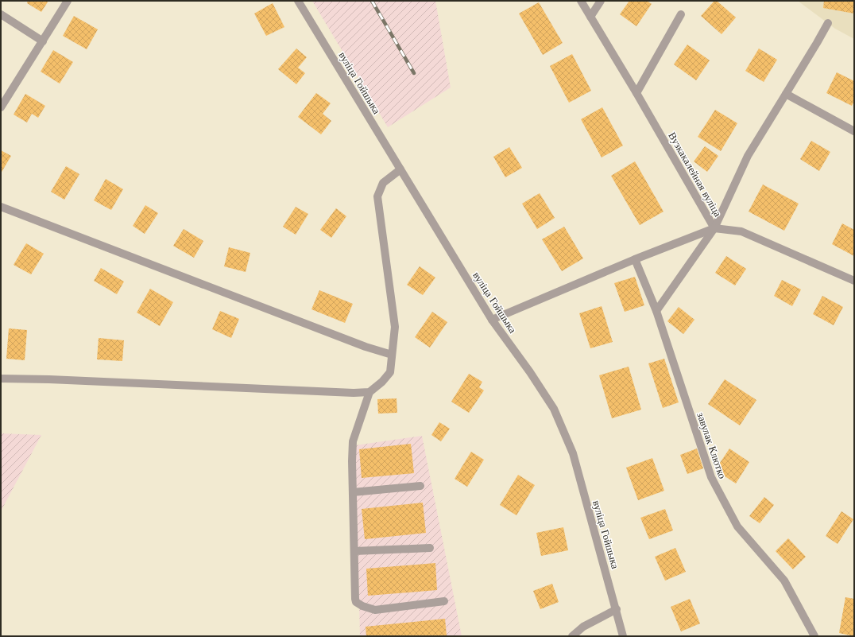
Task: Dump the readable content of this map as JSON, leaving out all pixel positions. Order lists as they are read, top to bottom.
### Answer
{
  "streets": {
    "street": ["вуліца Гойшыка", "Вузкакалейная вуліца", "завулак Клютко"]
  }
}
